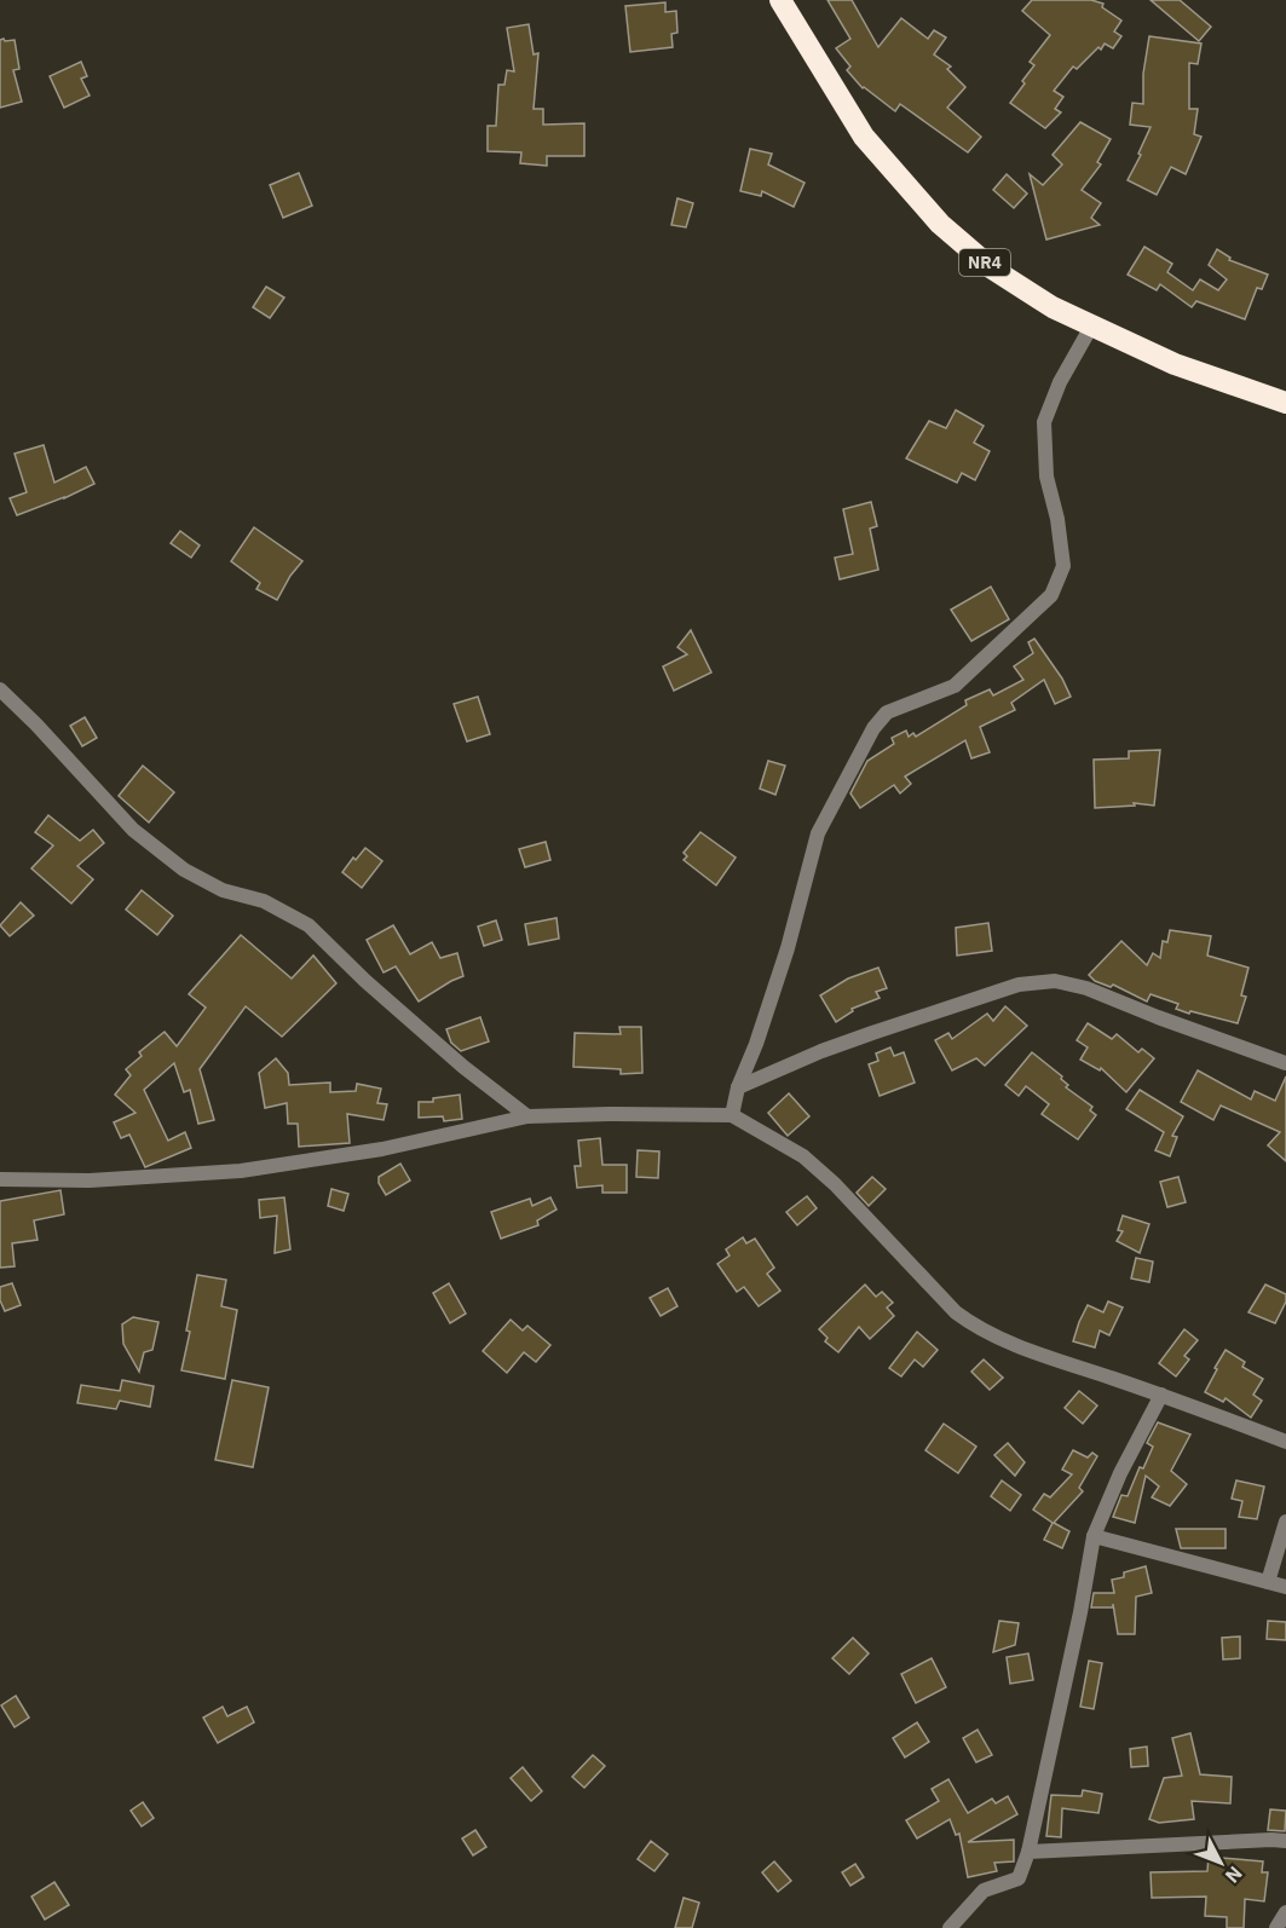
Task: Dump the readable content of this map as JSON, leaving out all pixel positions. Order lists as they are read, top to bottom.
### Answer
{
  "streets": {
    "highway": ["NR4"]
  },
  "north": "bottom right"
}
